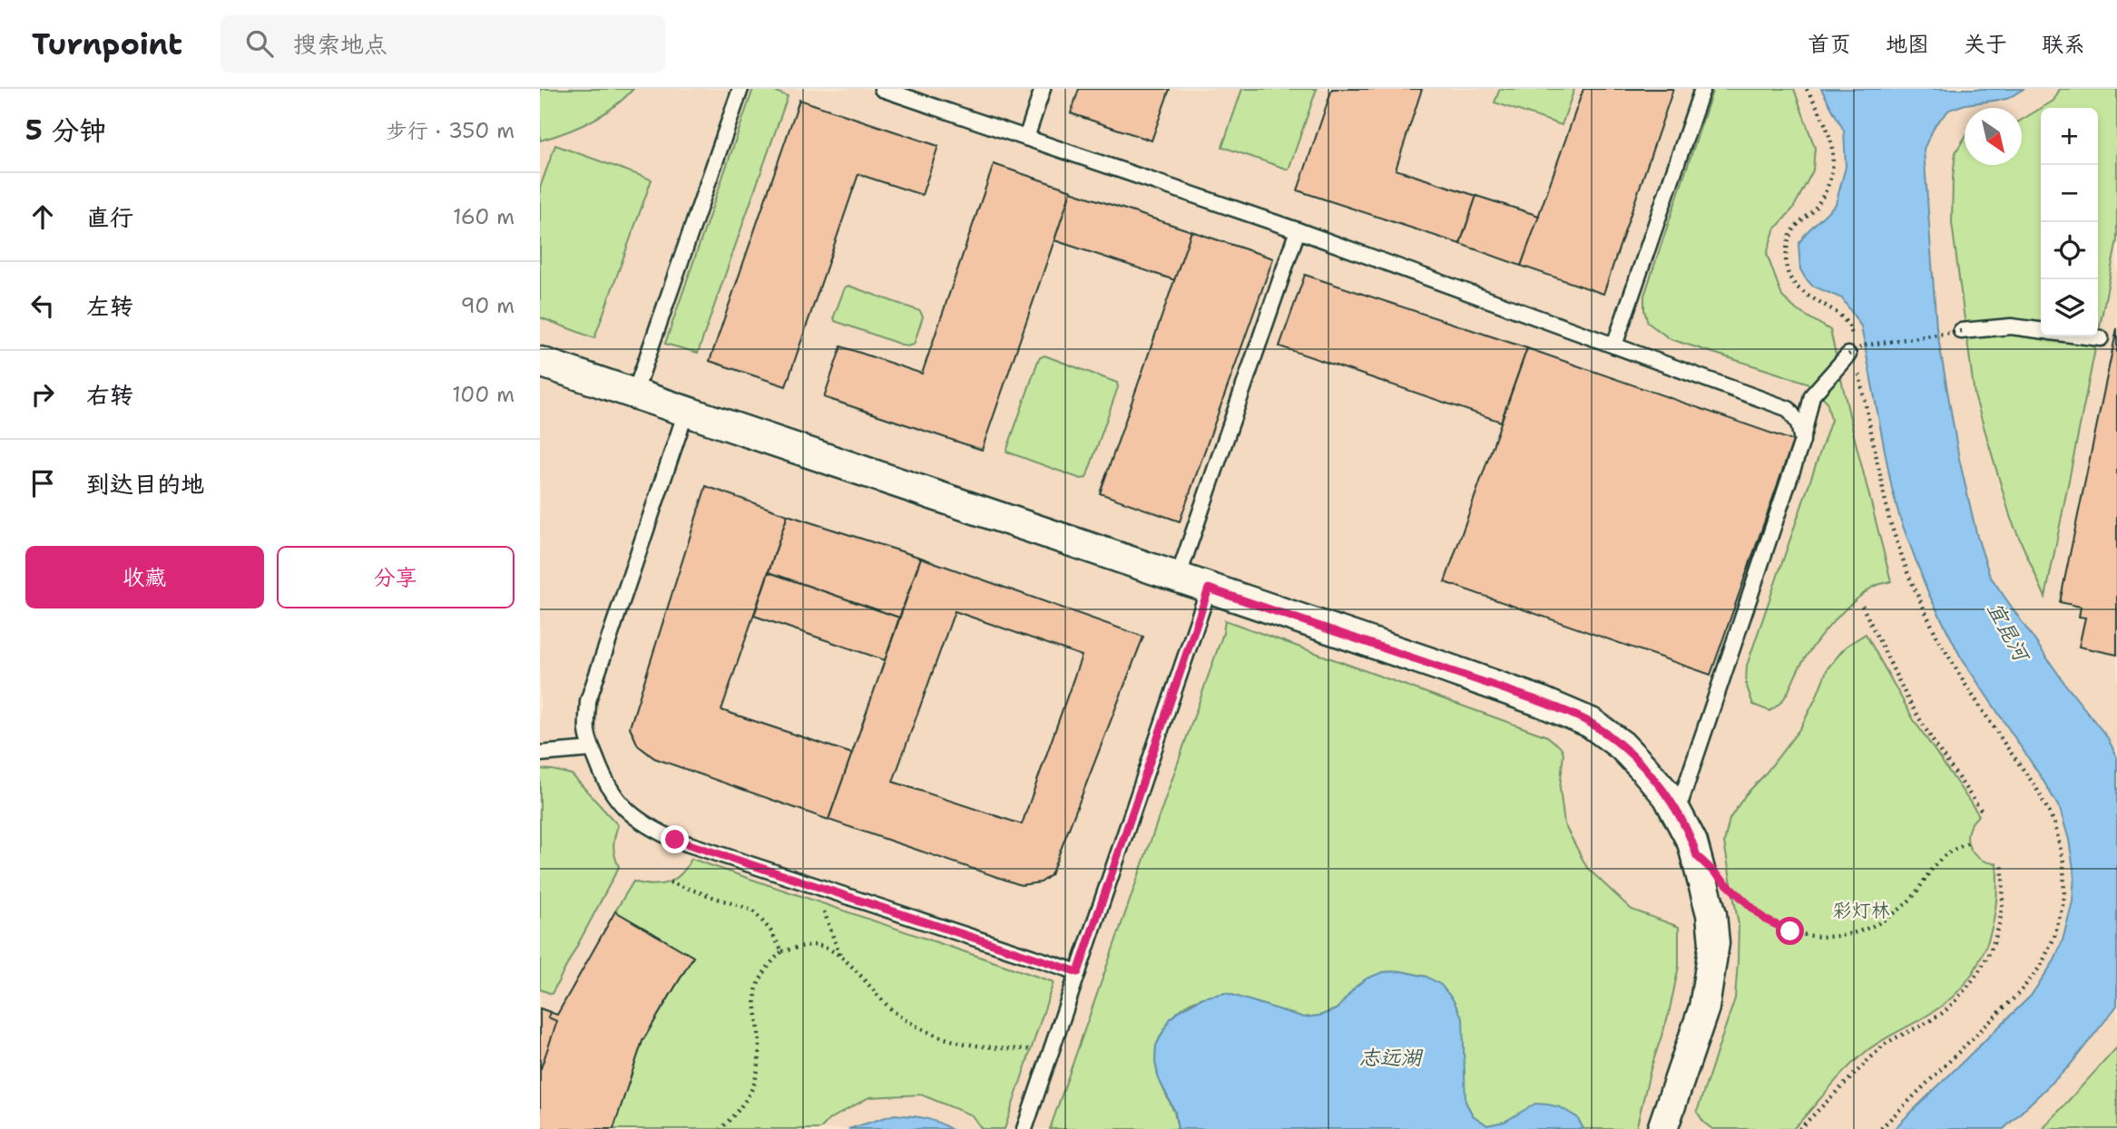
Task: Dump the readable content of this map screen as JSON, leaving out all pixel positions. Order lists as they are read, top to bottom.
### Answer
{
  "water": ["宜昆河", "志远湖"],
  "parks": ["彩灯林"],
  "north": "bottom right",
  "page": {
    "header": "Turnpoint",
    "search": "搜索地点",
    "nav": [
      "首页",
      "地图",
      "关于",
      "联系"
    ],
    "heading": ["5 分钟", "步行 · 350 m"],
    "map_buttons": ["+", "−"],
    "list": [
      ["直行", "160 m"],
      ["左转", "90 m"],
      ["右转", "100 m"],
      "到达目的地"
    ],
    "buttons": ["收藏", "分享"]
  }
}
